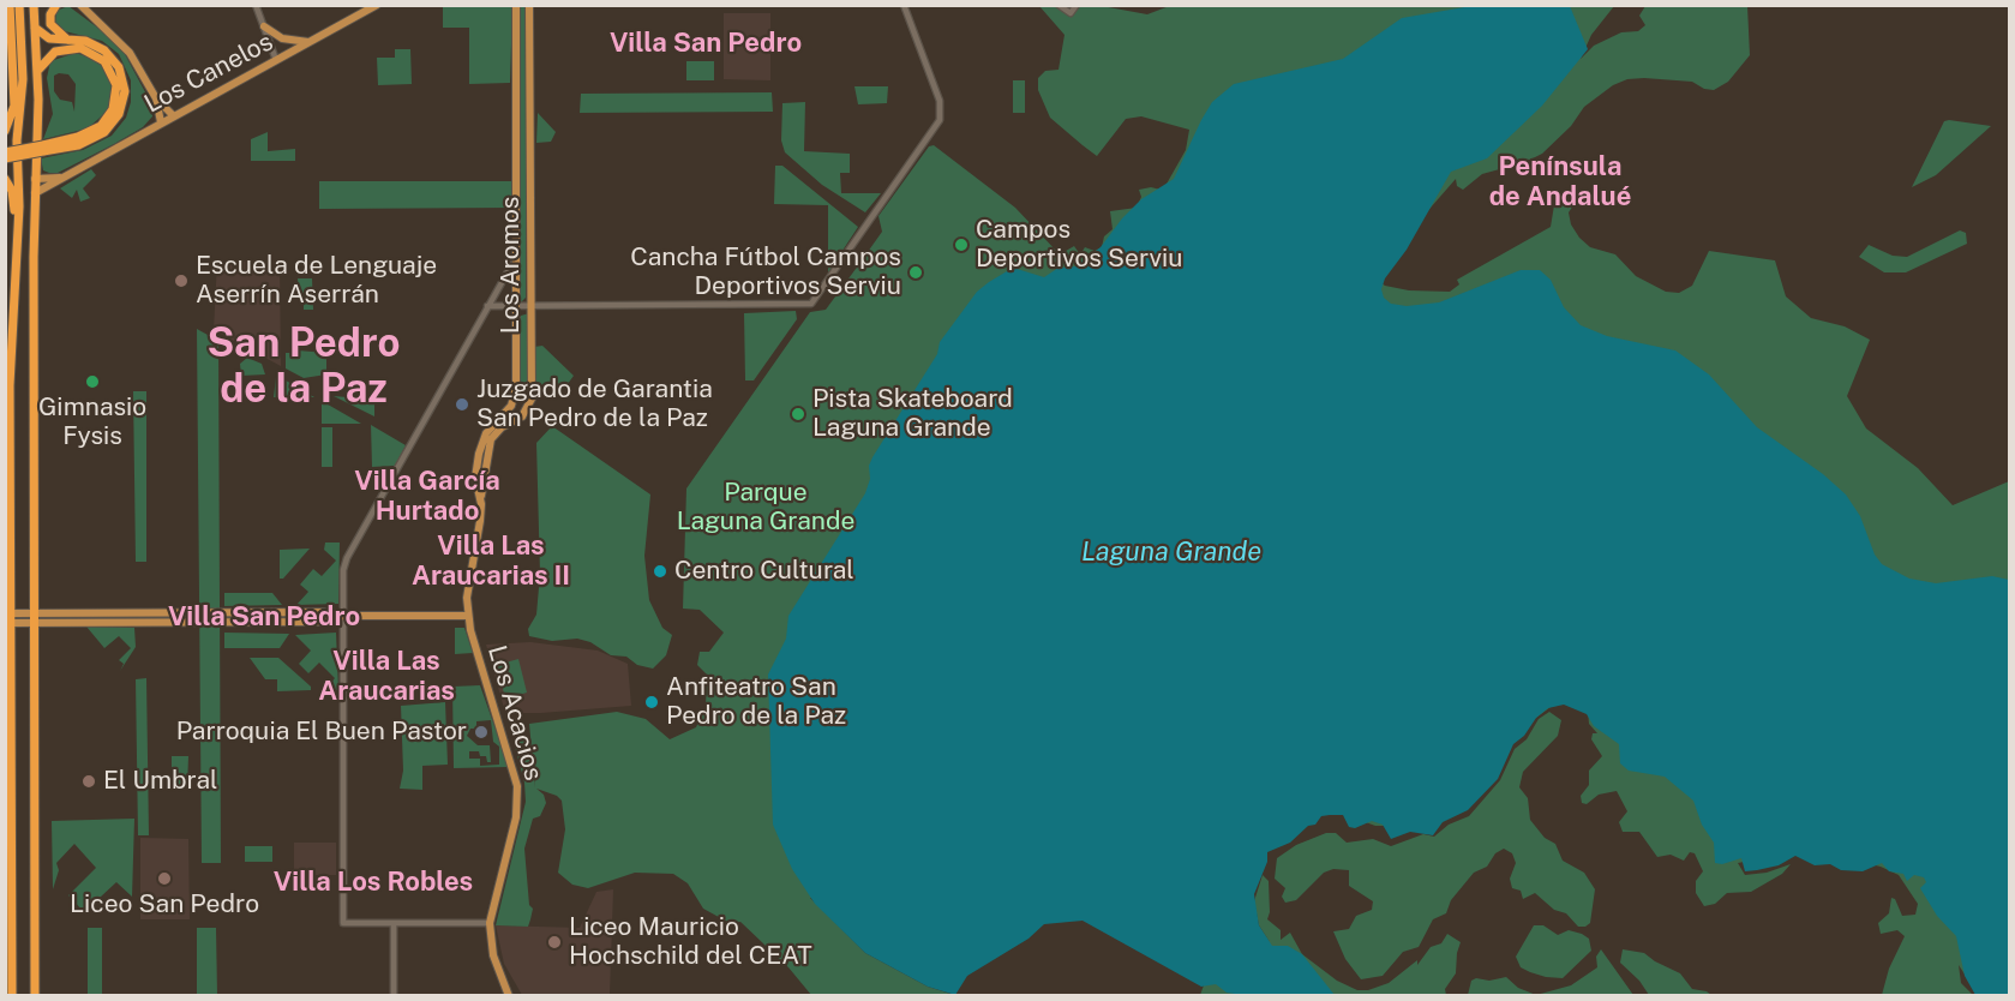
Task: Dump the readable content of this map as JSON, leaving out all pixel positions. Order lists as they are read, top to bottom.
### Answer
{
  "streets": {
    "main road": ["Los Canelos", "Los Aromos", "Los Acacios"]
  },
  "crossings": [
    ["Los Aromos", "Los Acacios"]
  ],
  "districts": [
    "Villa San Pedro",
    "Península de Andalué",
    "San Pedro de la Paz",
    "Villa García Hurtado",
    "Villa Las Araucarias II",
    "Villa San Pedro",
    "Villa Las Araucarias",
    "Villa Los Robles"
  ],
  "water": ["Laguna Grande"],
  "parks": ["Parque Laguna Grande"],
  "places": [
    "Campos Deportivos Serviu",
    "Cancha Fútbol Campos Deportivos Serviu",
    "Escuela de Lenguaje Aserrín Aserrán",
    "Gimnasio Fysis",
    "Juzgado de Garantia San Pedro de la Paz",
    "Pista Skateboard Laguna Grande",
    "Centro Cultural",
    "Anfiteatro San Pedro de la Paz",
    "Parroquia El Buen Pastor",
    "El Umbral",
    "Liceo San Pedro",
    "Liceo Mauricio Hochschild del CEAT"
  ]
}
